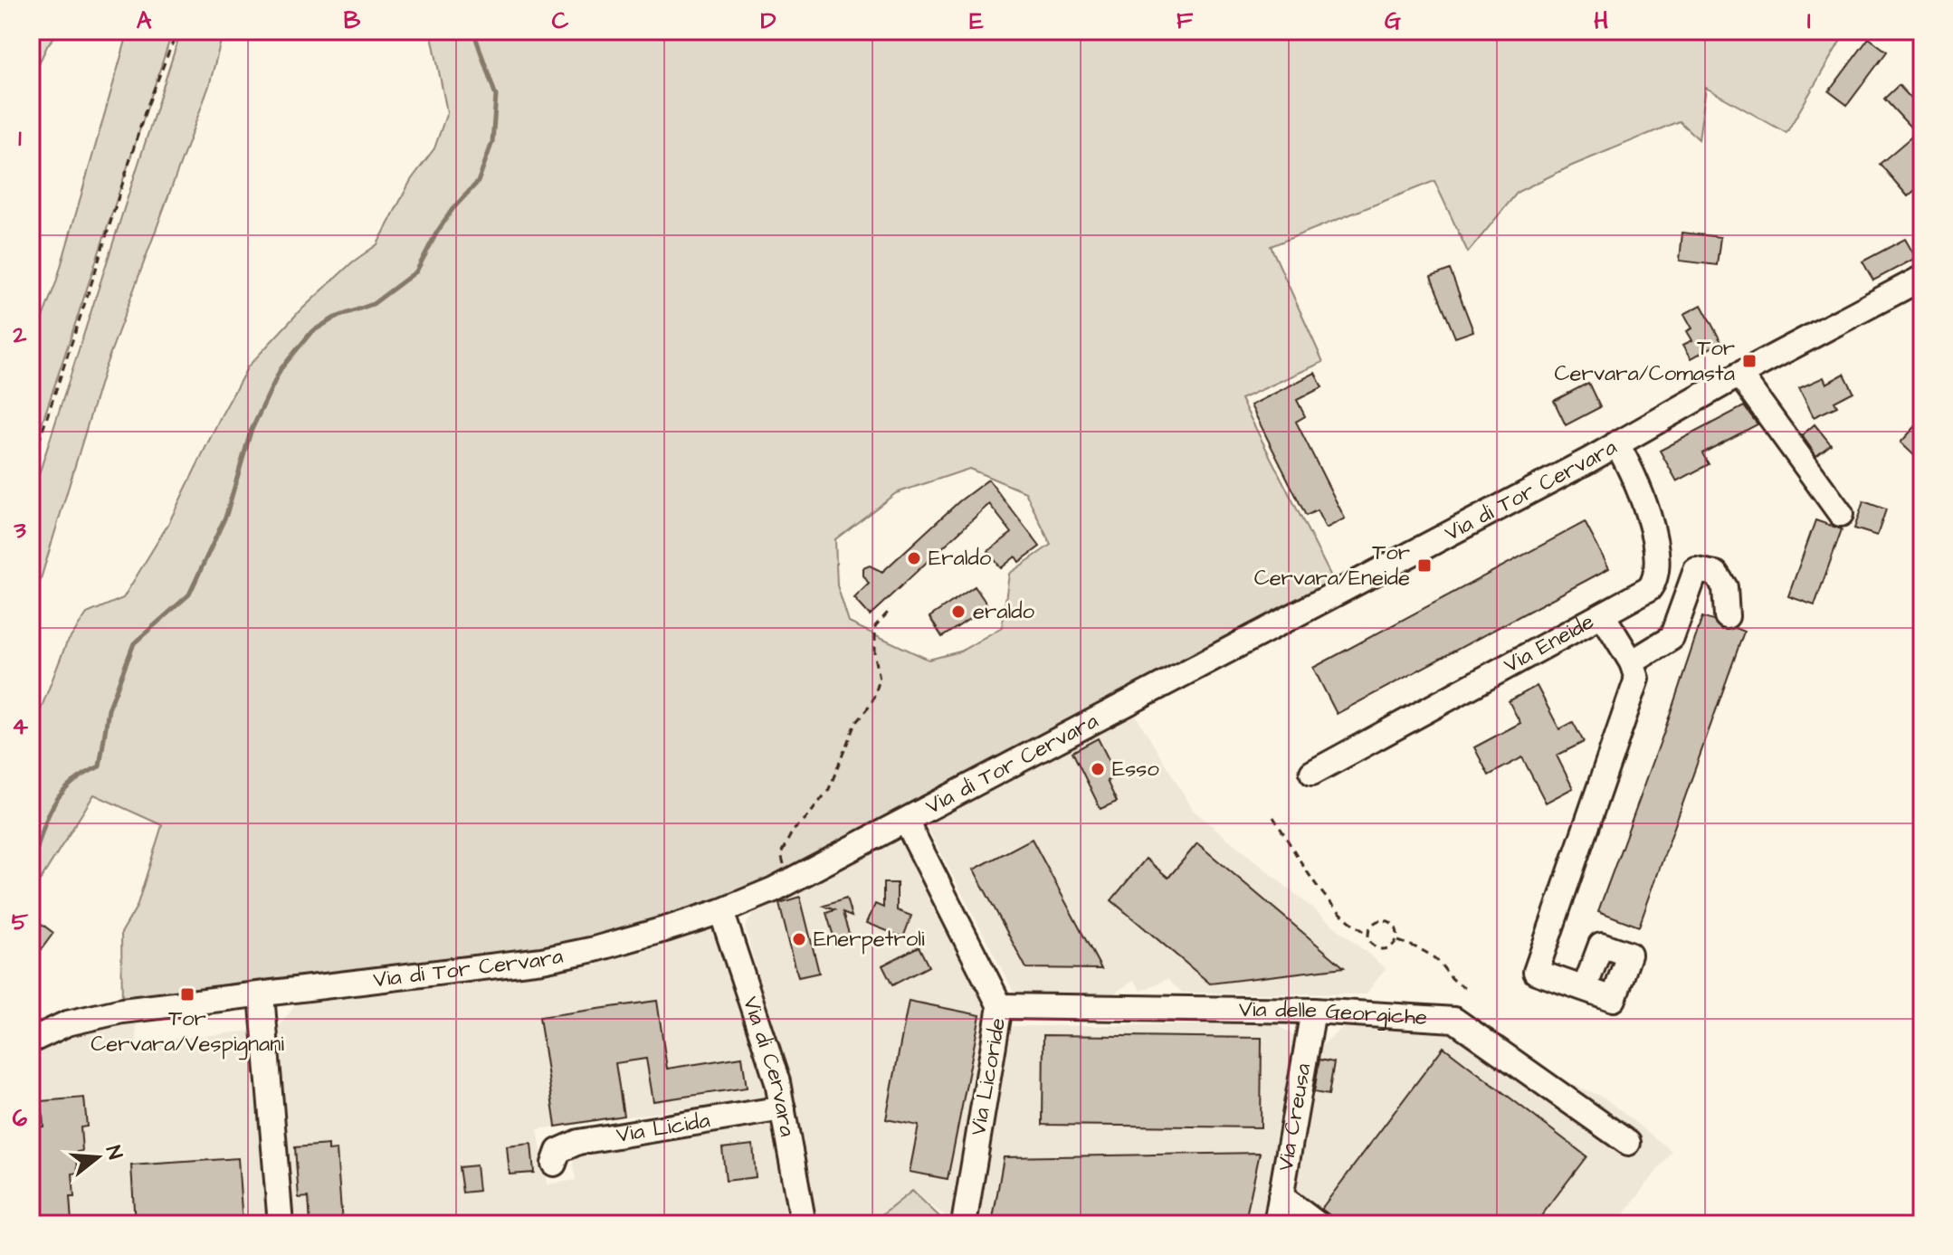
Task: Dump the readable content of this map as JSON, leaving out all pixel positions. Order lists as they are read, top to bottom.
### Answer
{
  "streets": {
    "street": [
      "Via di Tor Cervara",
      "Via Eneide",
      "Via delle Georgiche",
      "Via di Cervara",
      "Via Licoride",
      "Via Creusa",
      "Via Licida"
    ]
  },
  "crossings": [
    ["Via di Tor Cervara", "Via Eneide"],
    ["Via di Tor Cervara", "Via di Cervara"],
    ["Via di Tor Cervara", "Via Licoride"],
    ["Via delle Georgiche", "Via Licoride"],
    ["Via delle Georgiche", "Via Creusa"],
    ["Via di Cervara", "Via Licida"]
  ],
  "places": {
    "transit": ["Tor Cervara/Comasta", "Tor Cervara/Eneide", "Tor Cervara/Vespignani"],
    "other": [
      "Eraldo",
      "eraldo",
      "Esso",
      "Enerpetroli"
    ]
  },
  "north": "right",
  "grid": {
    "columns": [
      "A",
      "B",
      "C",
      "D",
      "E",
      "F",
      "G",
      "H",
      "I"
    ],
    "rows": [
      "1",
      "2",
      "3",
      "4",
      "5",
      "6"
    ]
  }
}
